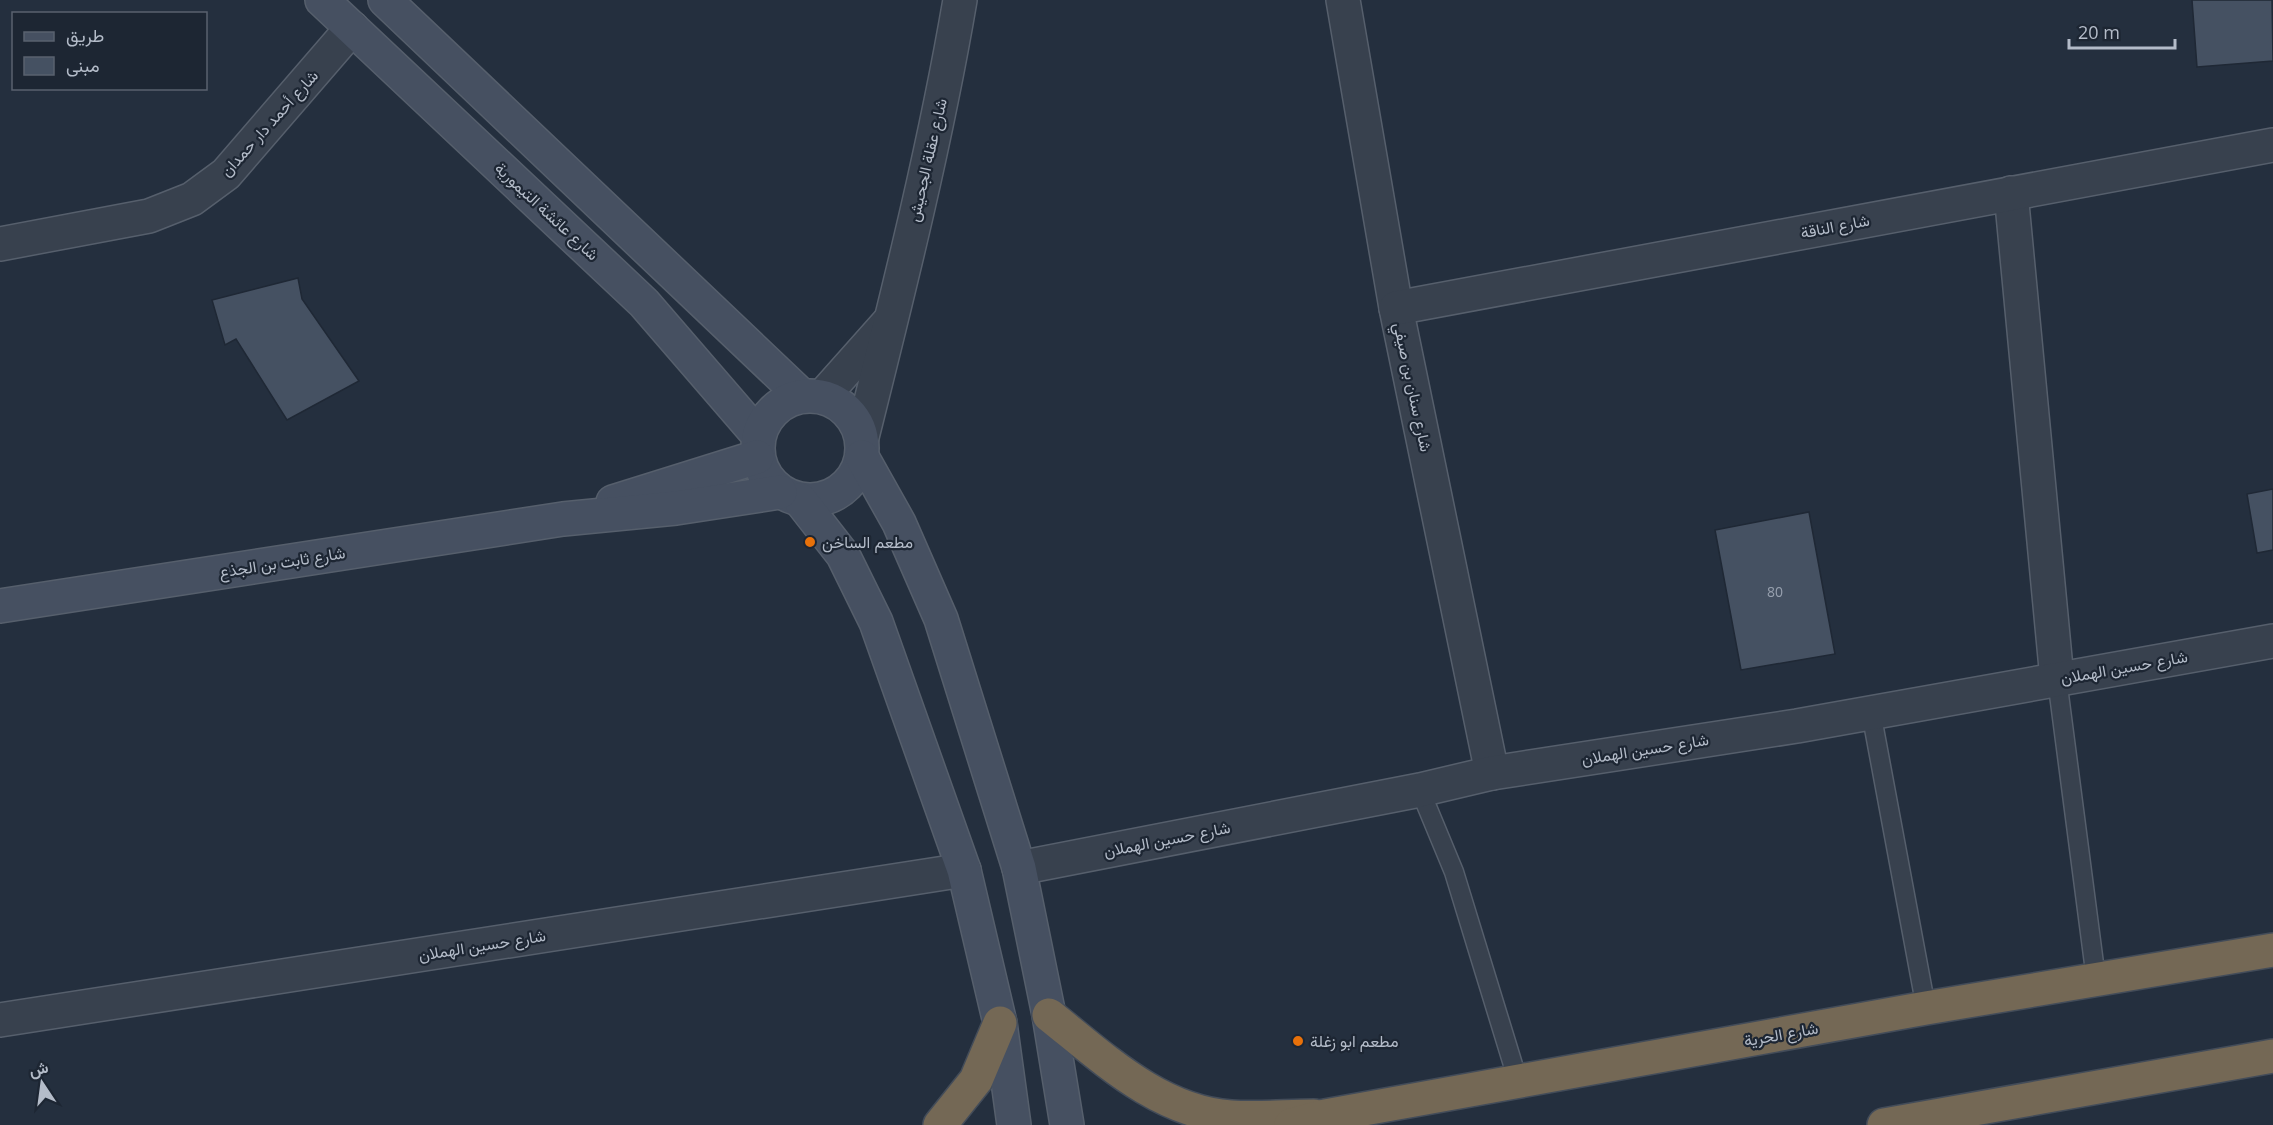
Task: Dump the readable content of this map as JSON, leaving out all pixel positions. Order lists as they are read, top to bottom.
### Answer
{
  "streets": {
    "highway": ["شارع الحرية"],
    "street": [
      "شارع أحمد دار حمدان",
      "شارع عقلة الجحيش",
      "شارع عائشة التيمورية",
      "شارع الناقة",
      "شارع سنان بن صيفي",
      "شارع ثابت بن الجذع",
      "شارع حسين الهملان"
    ]
  },
  "crossings": [
    ["شارع أحمد دار حمدان", "شارع عائشة التيمورية"],
    ["شارع عقلة الجحيش", "شارع عائشة التيمورية"],
    ["شارع عقلة الجحيش", "شارع ثابت بن الجذع"],
    ["شارع عائشة التيمورية", "شارع ثابت بن الجذع"],
    ["شارع الناقة", "شارع سنان بن صيفي"],
    ["شارع سنان بن صيفي", "شارع حسين الهملان"]
  ],
  "places": ["مطعم الساخن", "مطعم ابو زغلة"],
  "house_numbers": ["80"],
  "legend": ["طريق", "مبنى"],
  "scale_bar": "20 m",
  "north": "top"
}
